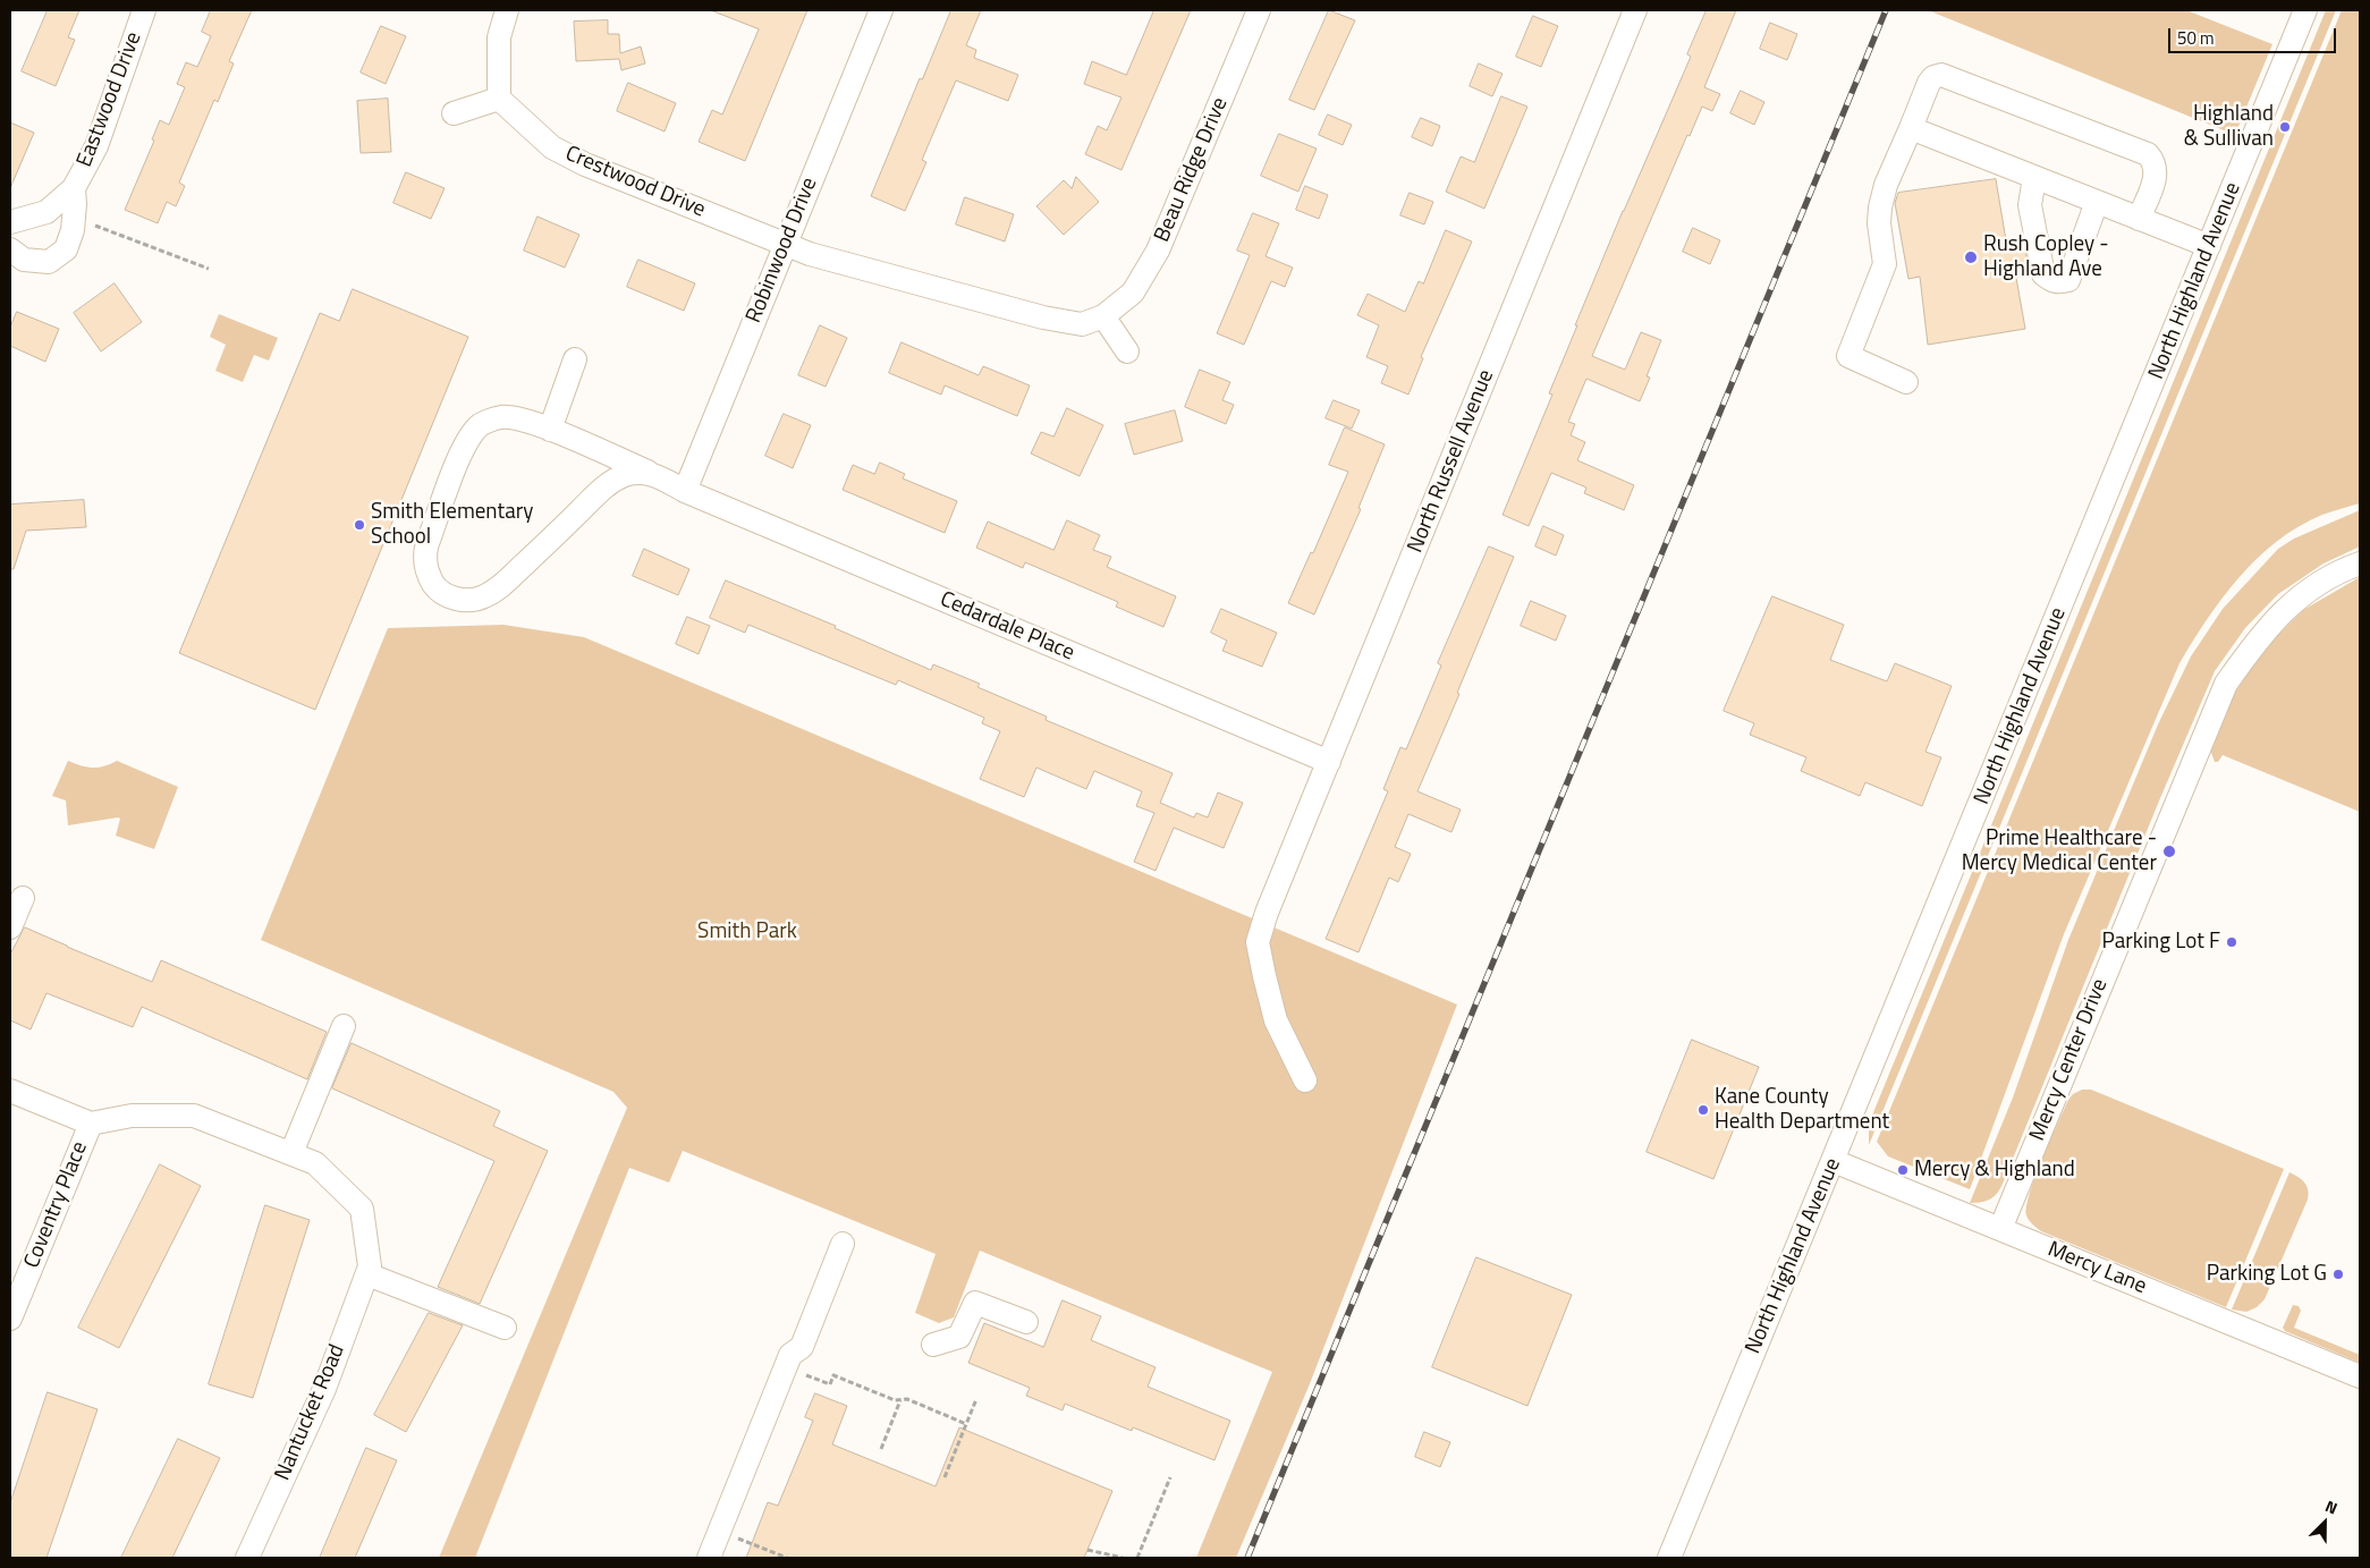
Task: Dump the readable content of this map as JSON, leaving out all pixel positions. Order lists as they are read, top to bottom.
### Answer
{
  "streets": {
    "street": [
      "Eastwood Drive",
      "Beau Ridge Drive",
      "Crestwood Drive",
      "Robinwood Drive",
      "North Highland Avenue",
      "North Russell Avenue",
      "Cedardale Place",
      "Mercy Center Drive",
      "Coventry Place",
      "Mercy Lane",
      "Nantucket Road"
    ]
  },
  "crossings": [
    ["Beau Ridge Drive", "Crestwood Drive"],
    ["Beau Ridge Drive", "Robinwood Drive"],
    ["Crestwood Drive", "Robinwood Drive"],
    ["Robinwood Drive", "Cedardale Place"],
    ["North Highland Avenue", "Mercy Lane"],
    ["North Russell Avenue", "Cedardale Place"],
    ["Mercy Center Drive", "Mercy Lane"]
  ],
  "parks": ["Smith Park"],
  "places": [
    "Highland & Sullivan",
    "Rush Copley - Highland Ave",
    "Smith Elementary School",
    "Prime Healthcare - Mercy Medical Center",
    "Parking Lot F",
    "Kane County Health Department",
    "Mercy & Highland",
    "Parking Lot G"
  ],
  "scale_bar": "50 m",
  "north": "top right"
}
